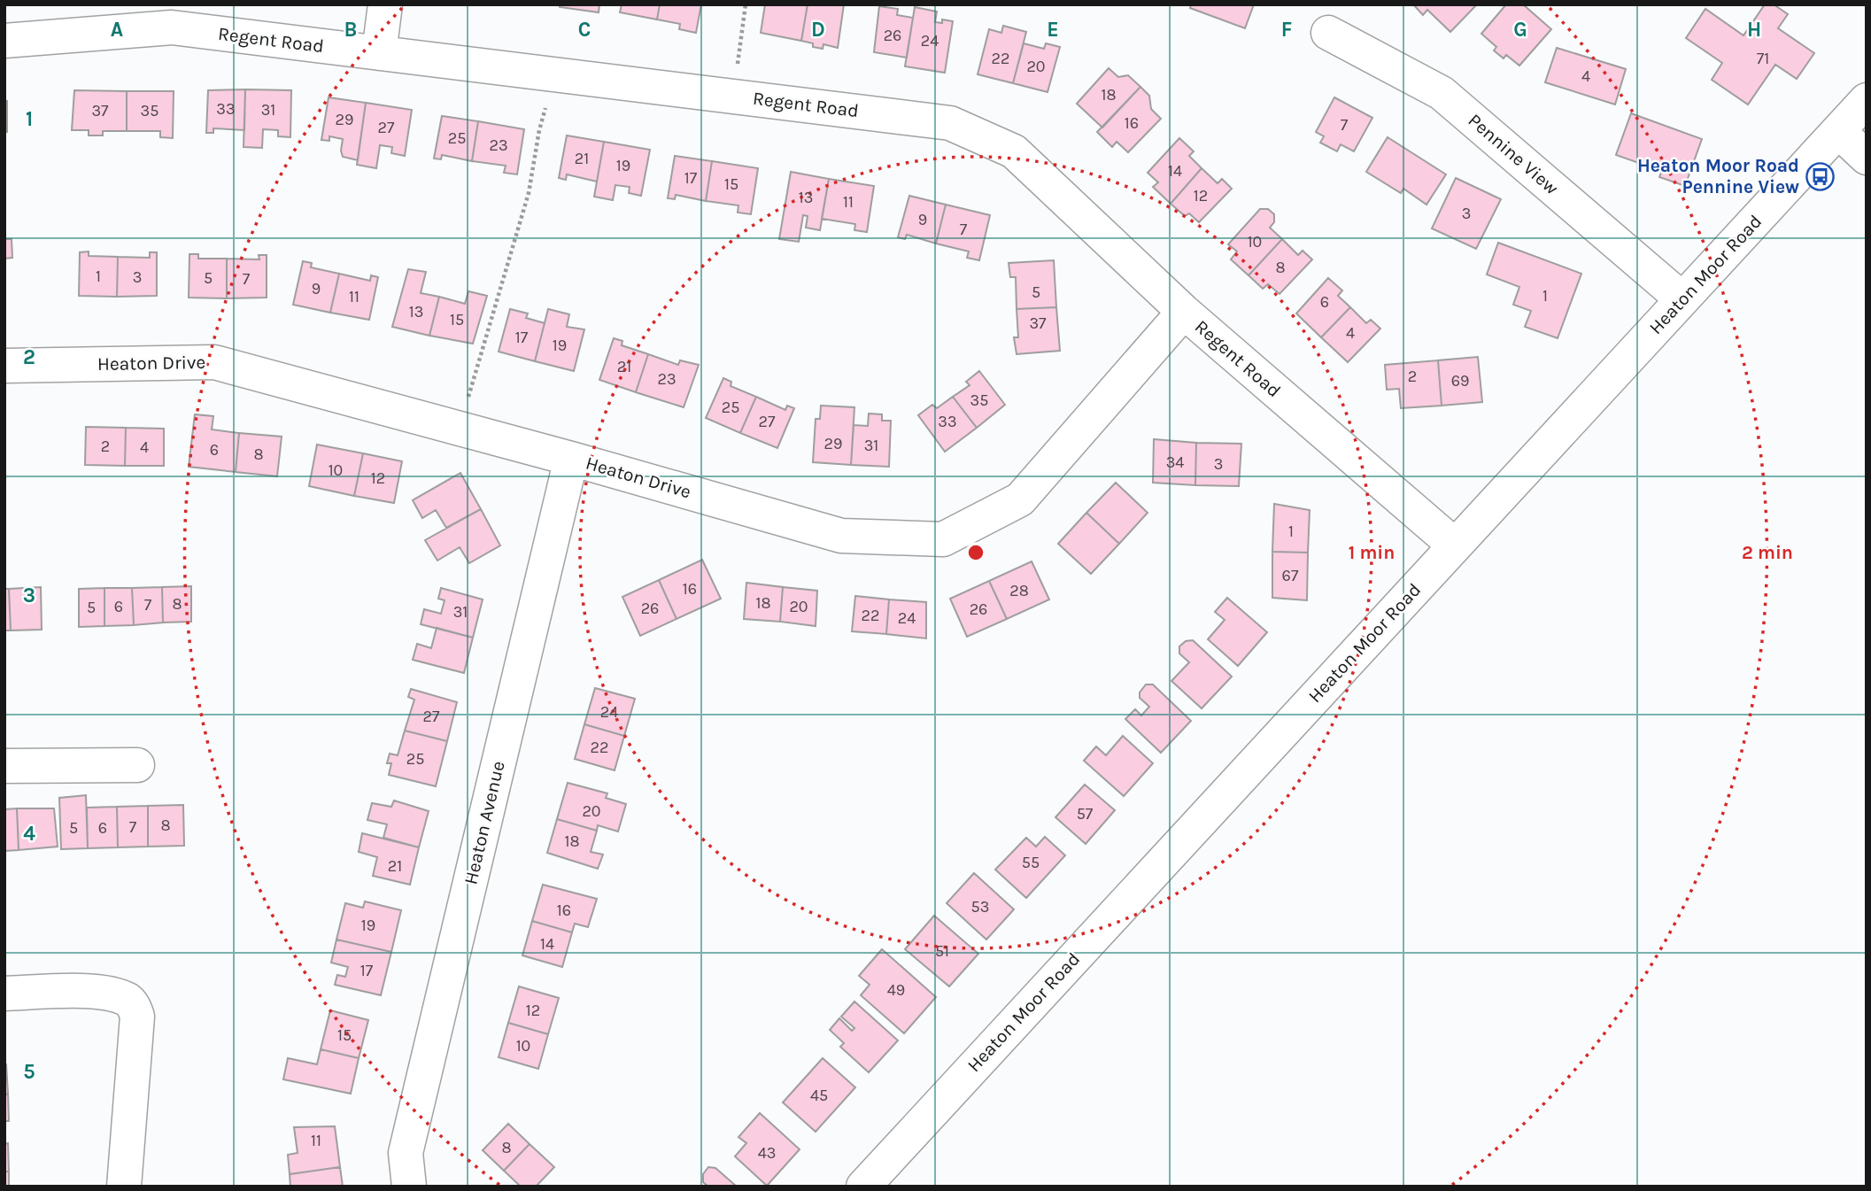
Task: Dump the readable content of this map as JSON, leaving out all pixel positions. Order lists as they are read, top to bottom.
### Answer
{
  "streets": {
    "street": [
      "Regent Road",
      "Pennine View",
      "Heaton Moor Road",
      "Heaton Drive",
      "Heaton Avenue"
    ]
  },
  "crossings": [
    ["Regent Road", "Heaton Moor Road"],
    ["Regent Road", "Heaton Drive"],
    ["Pennine View", "Heaton Moor Road"],
    ["Heaton Drive", "Heaton Avenue"]
  ],
  "places": {
    "bus stop": ["Heaton Moor Road Pennine View"]
  },
  "house_numbers": [
    "26",
    "24",
    "22",
    "71",
    "20",
    "4",
    "18",
    "33",
    "31",
    "37",
    "35",
    "29",
    "16",
    "7",
    "27",
    "25",
    "23",
    "21",
    "19",
    "14",
    "17",
    "15",
    "12",
    "13",
    "11",
    "3",
    "9",
    "7",
    "10",
    "8",
    "1",
    "3",
    "5",
    "7",
    "9",
    "5",
    "1",
    "11",
    "6",
    "13",
    "15",
    "37",
    "4",
    "17",
    "19",
    "21",
    "2",
    "23",
    "69",
    "35",
    "25",
    "27",
    "33",
    "29",
    "31",
    "2",
    "4",
    "6",
    "8",
    "34",
    "3",
    "10",
    "12",
    "1",
    "67",
    "16",
    "28",
    "18",
    "8",
    "7",
    "6",
    "20",
    "5",
    "26",
    "26",
    "31",
    "22",
    "24",
    "24",
    "27",
    "22",
    "25",
    "20",
    "57",
    "8",
    "7",
    "5",
    "6",
    "18",
    "55",
    "21",
    "53",
    "16",
    "19",
    "14",
    "51",
    "17",
    "49",
    "12",
    "15",
    "10",
    "45",
    "11",
    "8",
    "43"
  ],
  "grid": {
    "columns": [
      "A",
      "B",
      "C",
      "D",
      "E",
      "F",
      "G",
      "H"
    ],
    "rows": [
      "1",
      "2",
      "3",
      "4",
      "5"
    ]
  },
  "rings": ["1 min", "2 min"]
}
